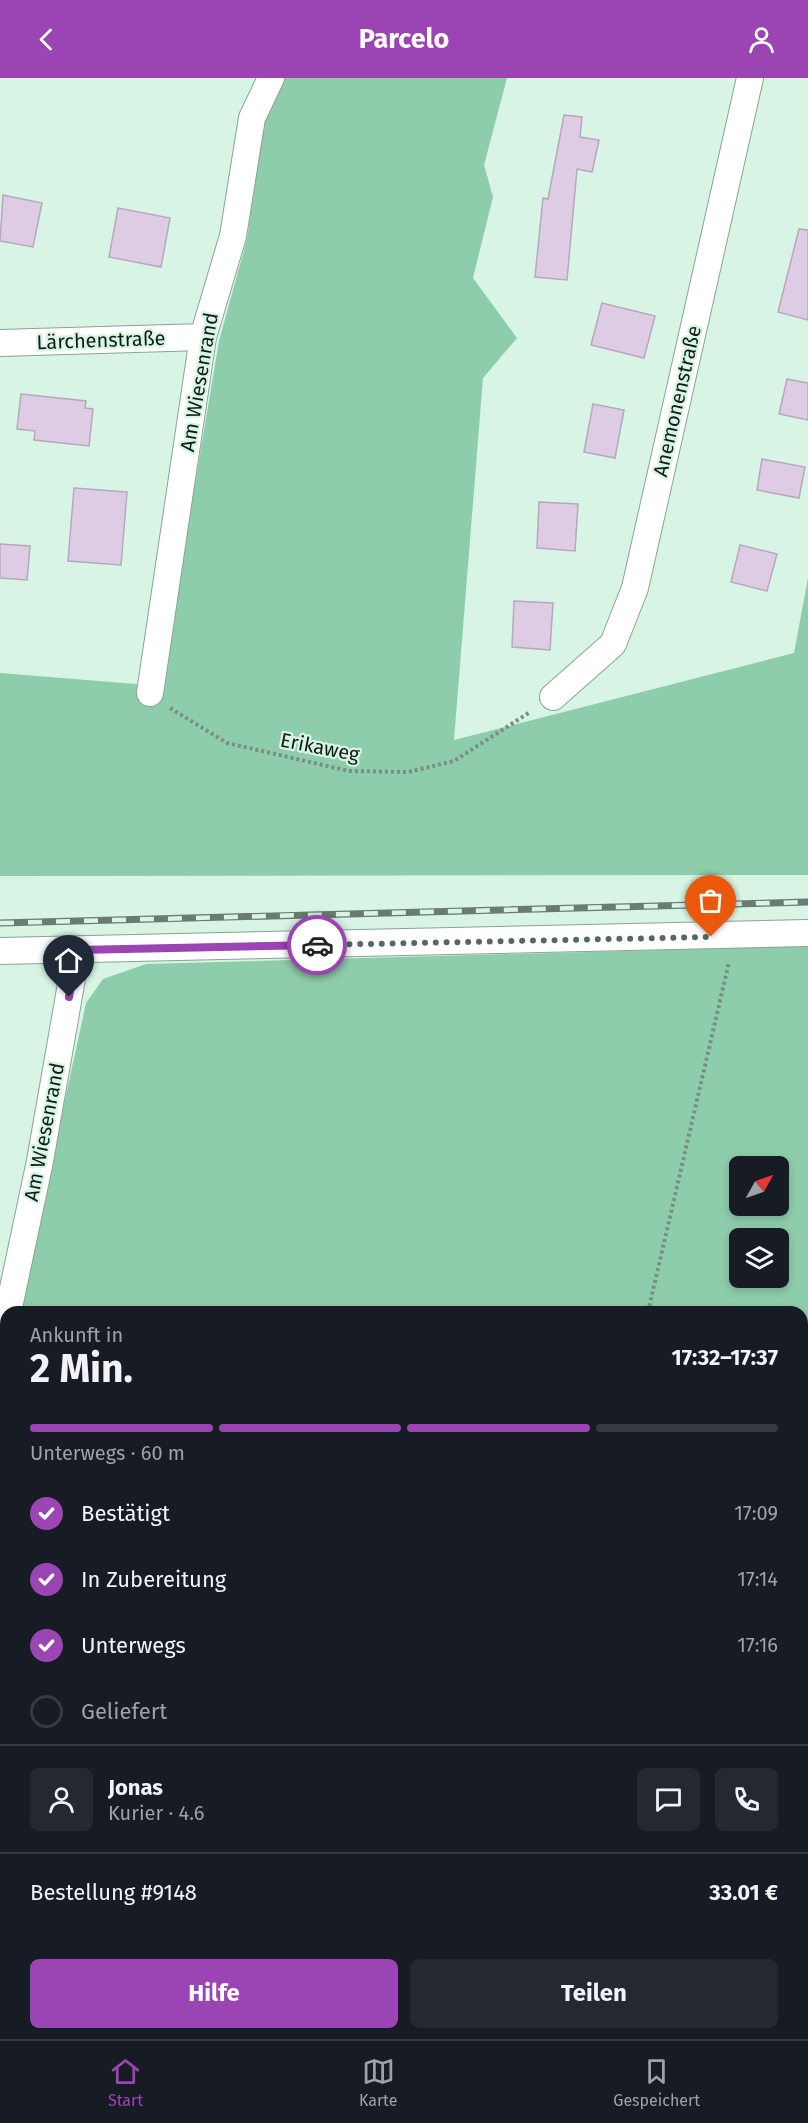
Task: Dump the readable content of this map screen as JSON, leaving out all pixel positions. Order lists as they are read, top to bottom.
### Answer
{
  "streets": {
    "street": ["Lärchenstraße", "Am Wiesenrand", "Anemonenstraße"],
    "path": ["Erikaweg"]
  },
  "crossings": [
    ["Lärchenstraße", "Am Wiesenrand"],
    ["Am Wiesenrand", "Erikaweg"],
    ["Anemonenstraße", "Erikaweg"]
  ],
  "north": "top right",
  "page": {
    "header": "Parcelo",
    "heading": ["2 Min.", "Ankunft in", "17:32–17:37"],
    "panel": [
      "Jonas",
      "Kurier · 4.6",
      "Bestellung #9148",
      "33.01 €"
    ],
    "bar": "Unterwegs · 60 m",
    "list": [
      ["Bestätigt", "17:09"],
      ["In Zubereitung", "17:14"],
      ["Unterwegs", "17:16"],
      "Geliefert"
    ],
    "buttons": ["Hilfe", "Teilen"],
    "tabs": ["Start", "Karte", "Gespeichert"]
  }
}
